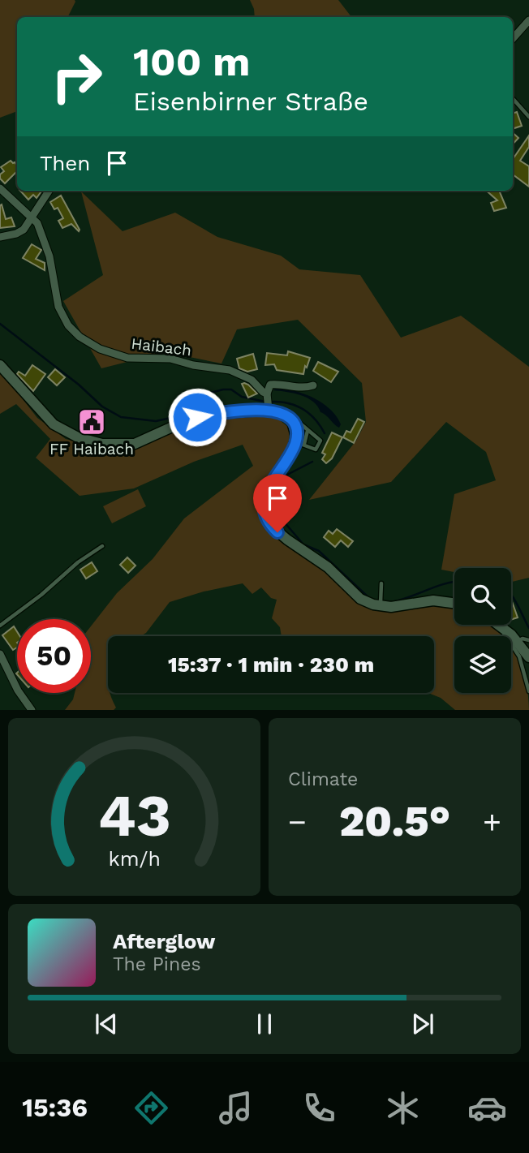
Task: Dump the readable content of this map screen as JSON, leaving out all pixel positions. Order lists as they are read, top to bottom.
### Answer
{
  "streets": {
    "street": ["Haibach"]
  },
  "places": {
    "public building": ["FF Haibach"]
  },
  "page": {
    "turn": ["100 m", "Eisenbirner Straße"],
    "then": "Then",
    "limit": "50",
    "trip": "15:37 · 1 min · 230 m",
    "tile": "Climate",
    "heat": ["−", "20.5°", "+"],
    "song": ["Afterglow", "The Pines"],
    "tabs": "15:36",
    "gauge": ["43", "km/h"]
  }
}
